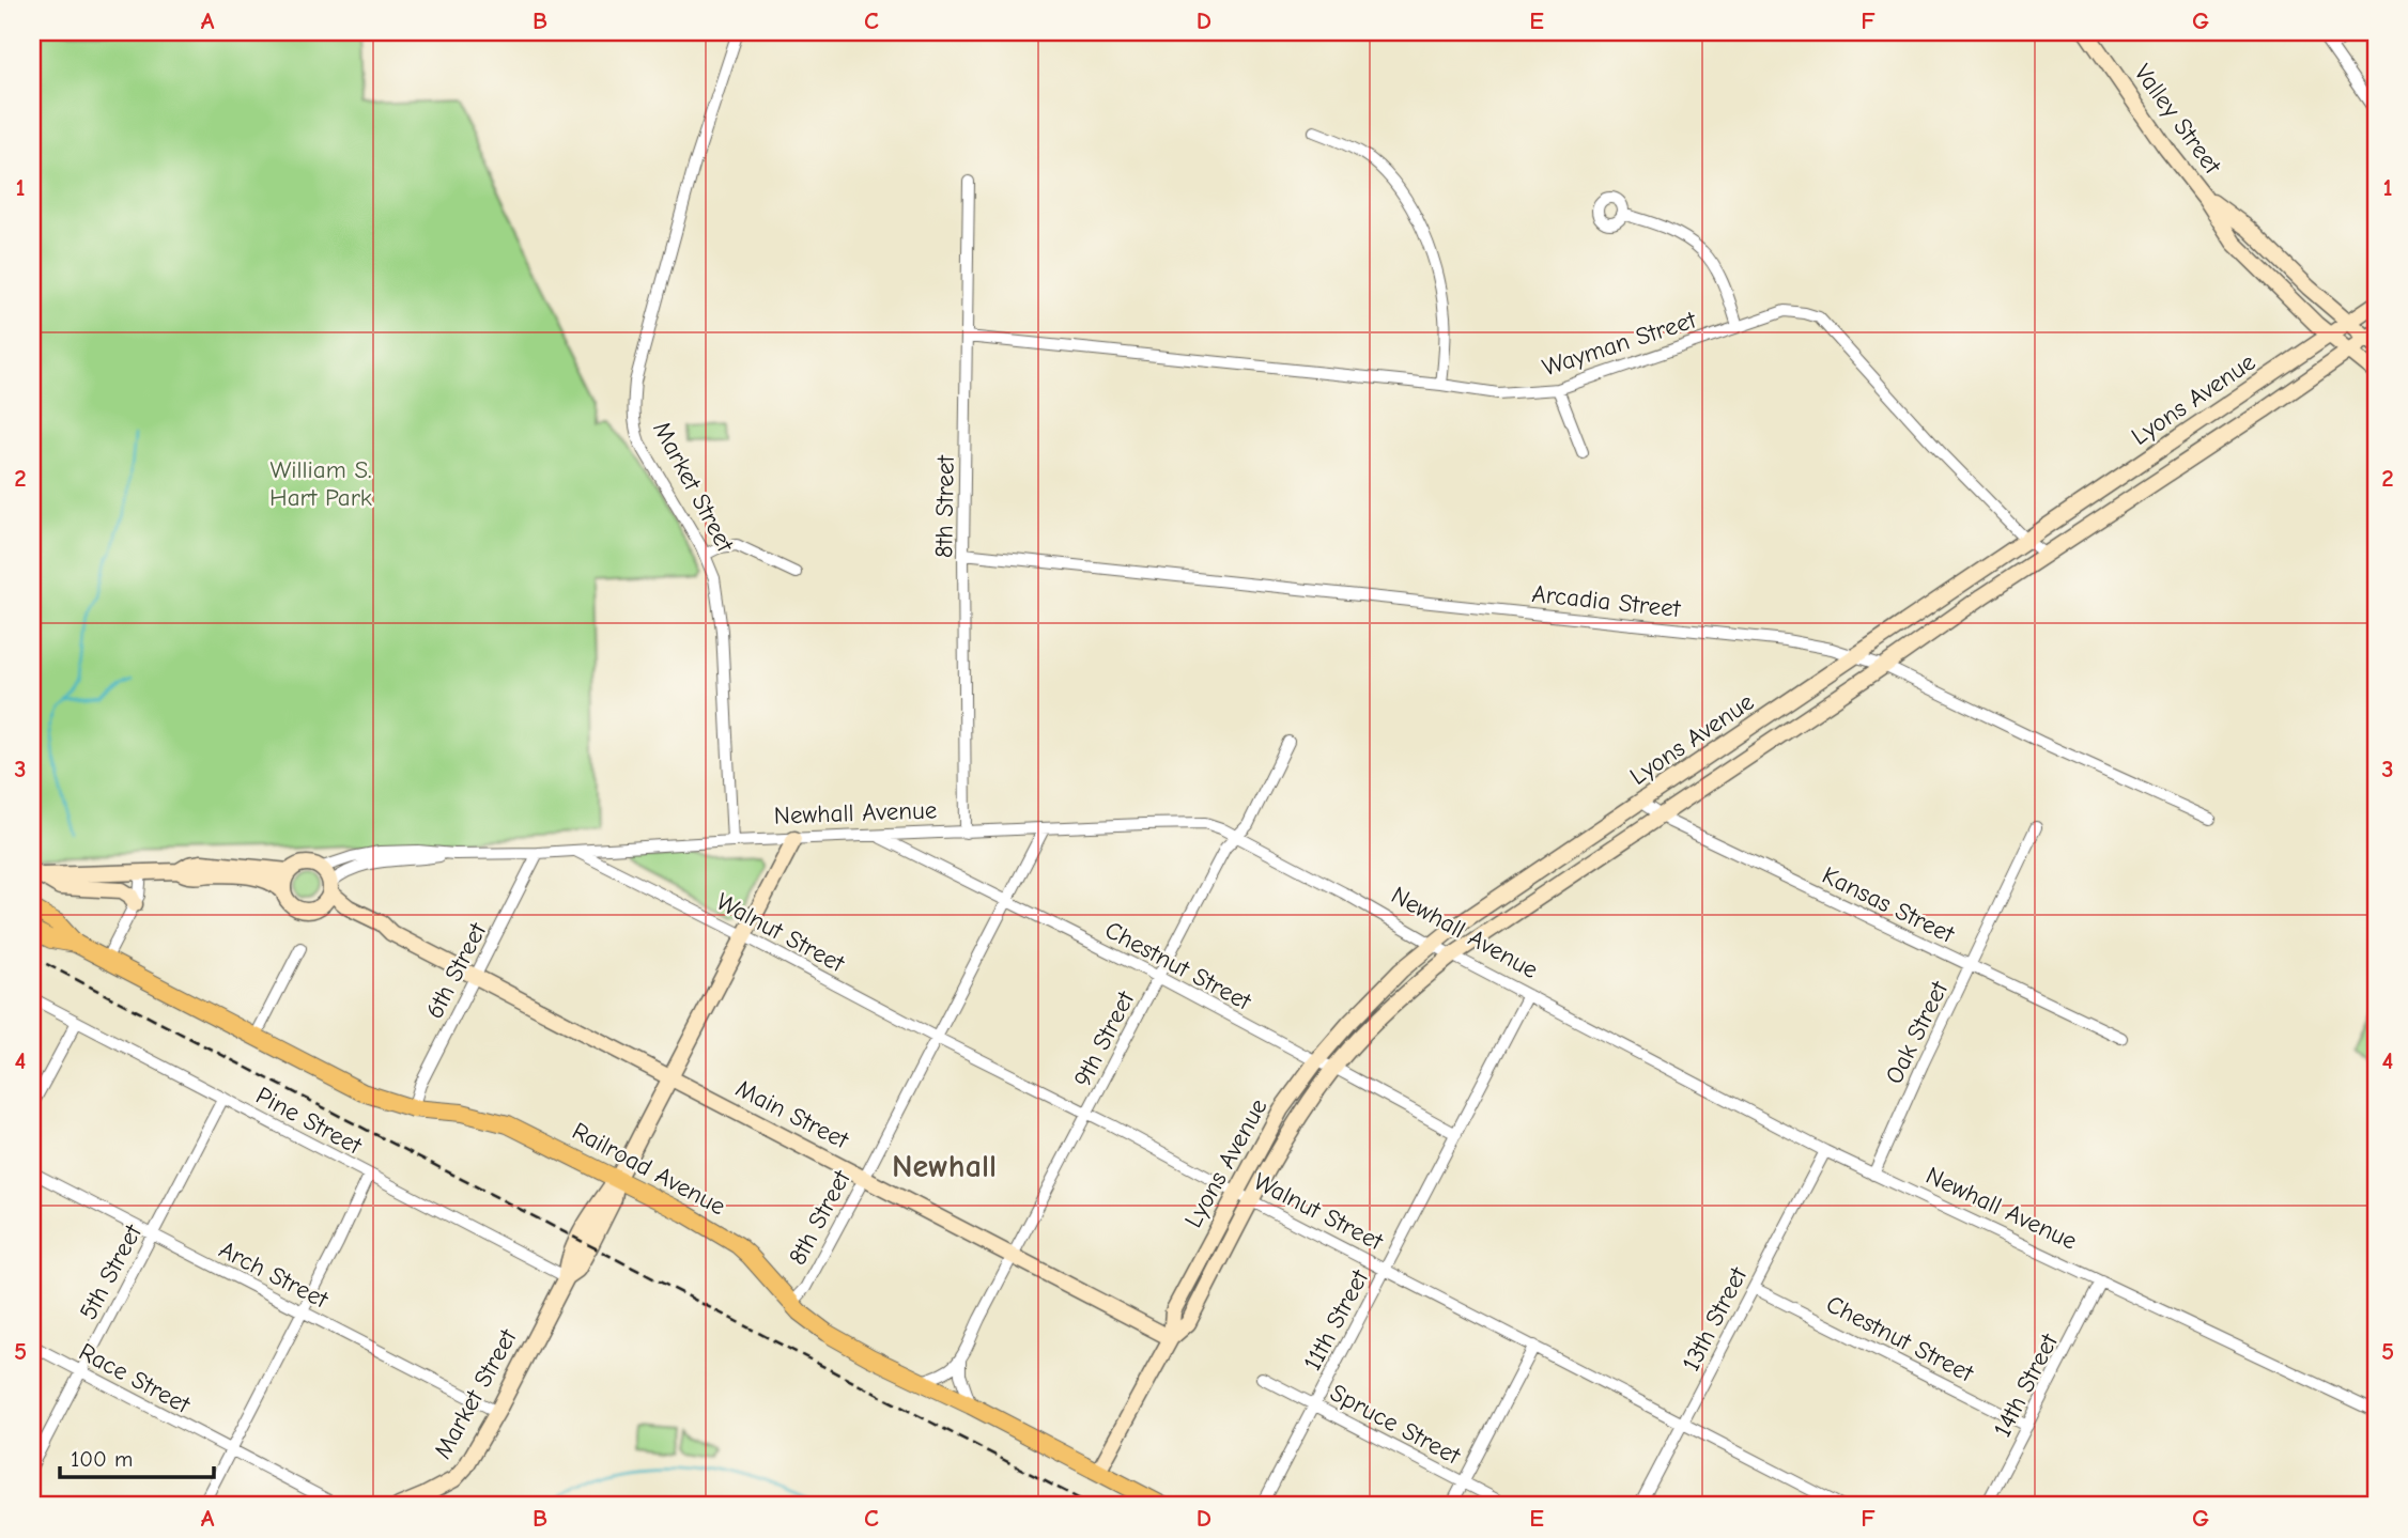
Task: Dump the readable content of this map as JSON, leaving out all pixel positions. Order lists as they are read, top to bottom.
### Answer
{
  "streets": {
    "main road": [
      "Valley Street",
      "Lyons Avenue",
      "Market Street",
      "Main Street",
      "Railroad Avenue"
    ],
    "street": [
      "Wayman Street",
      "8th Street",
      "Arcadia Street",
      "Newhall Avenue",
      "Kansas Street",
      "Walnut Street",
      "Chestnut Street",
      "6th Street",
      "Oak Street",
      "9th Street",
      "Pine Street",
      "5th Street",
      "Arch Street",
      "13th Street",
      "11th Street",
      "Race Street",
      "14th Street",
      "Spruce Street"
    ]
  },
  "crossings": [
    ["Valley Street", "Lyons Avenue"],
    ["Wayman Street", "Lyons Avenue"],
    ["Wayman Street", "8th Street"],
    ["Lyons Avenue", "Arcadia Street"],
    ["Lyons Avenue", "Newhall Avenue"],
    ["Lyons Avenue", "Kansas Street"],
    ["Lyons Avenue", "Walnut Street"],
    ["Lyons Avenue", "Chestnut Street"],
    ["Lyons Avenue", "Main Street"],
    ["Lyons Avenue", "Railroad Avenue"],
    ["Market Street", "Newhall Avenue"],
    ["Market Street", "Walnut Street"],
    ["Market Street", "Main Street"],
    ["Market Street", "Pine Street"],
    ["Market Street", "Railroad Avenue"],
    ["Market Street", "Arch Street"],
    ["8th Street", "Arcadia Street"],
    ["8th Street", "Newhall Avenue"],
    ["8th Street", "Walnut Street"],
    ["8th Street", "Chestnut Street"],
    ["8th Street", "Main Street"],
    ["8th Street", "Railroad Avenue"],
    ["Newhall Avenue", "Walnut Street"],
    ["Newhall Avenue", "Chestnut Street"],
    ["Newhall Avenue", "6th Street"],
    ["Newhall Avenue", "Oak Street"],
    ["Newhall Avenue", "9th Street"],
    ["Newhall Avenue", "Main Street"],
    ["Newhall Avenue", "13th Street"],
    ["Newhall Avenue", "11th Street"],
    ["Newhall Avenue", "14th Street"],
    ["Kansas Street", "Oak Street"],
    ["Walnut Street", "9th Street"],
    ["Walnut Street", "13th Street"],
    ["Walnut Street", "11th Street"],
    ["Chestnut Street", "9th Street"],
    ["Chestnut Street", "13th Street"],
    ["Chestnut Street", "11th Street"],
    ["Chestnut Street", "14th Street"],
    ["6th Street", "Main Street"],
    ["6th Street", "Railroad Avenue"],
    ["9th Street", "Main Street"],
    ["Pine Street", "5th Street"],
    ["5th Street", "Arch Street"],
    ["5th Street", "Race Street"],
    ["11th Street", "Spruce Street"]
  ],
  "districts": ["Newhall"],
  "parks": ["William S. Hart Park"],
  "scale_bar": "100 m",
  "grid": {
    "columns": [
      "A",
      "B",
      "C",
      "D",
      "E",
      "F",
      "G"
    ],
    "rows": [
      "1",
      "2",
      "3",
      "4",
      "5"
    ]
  }
}
